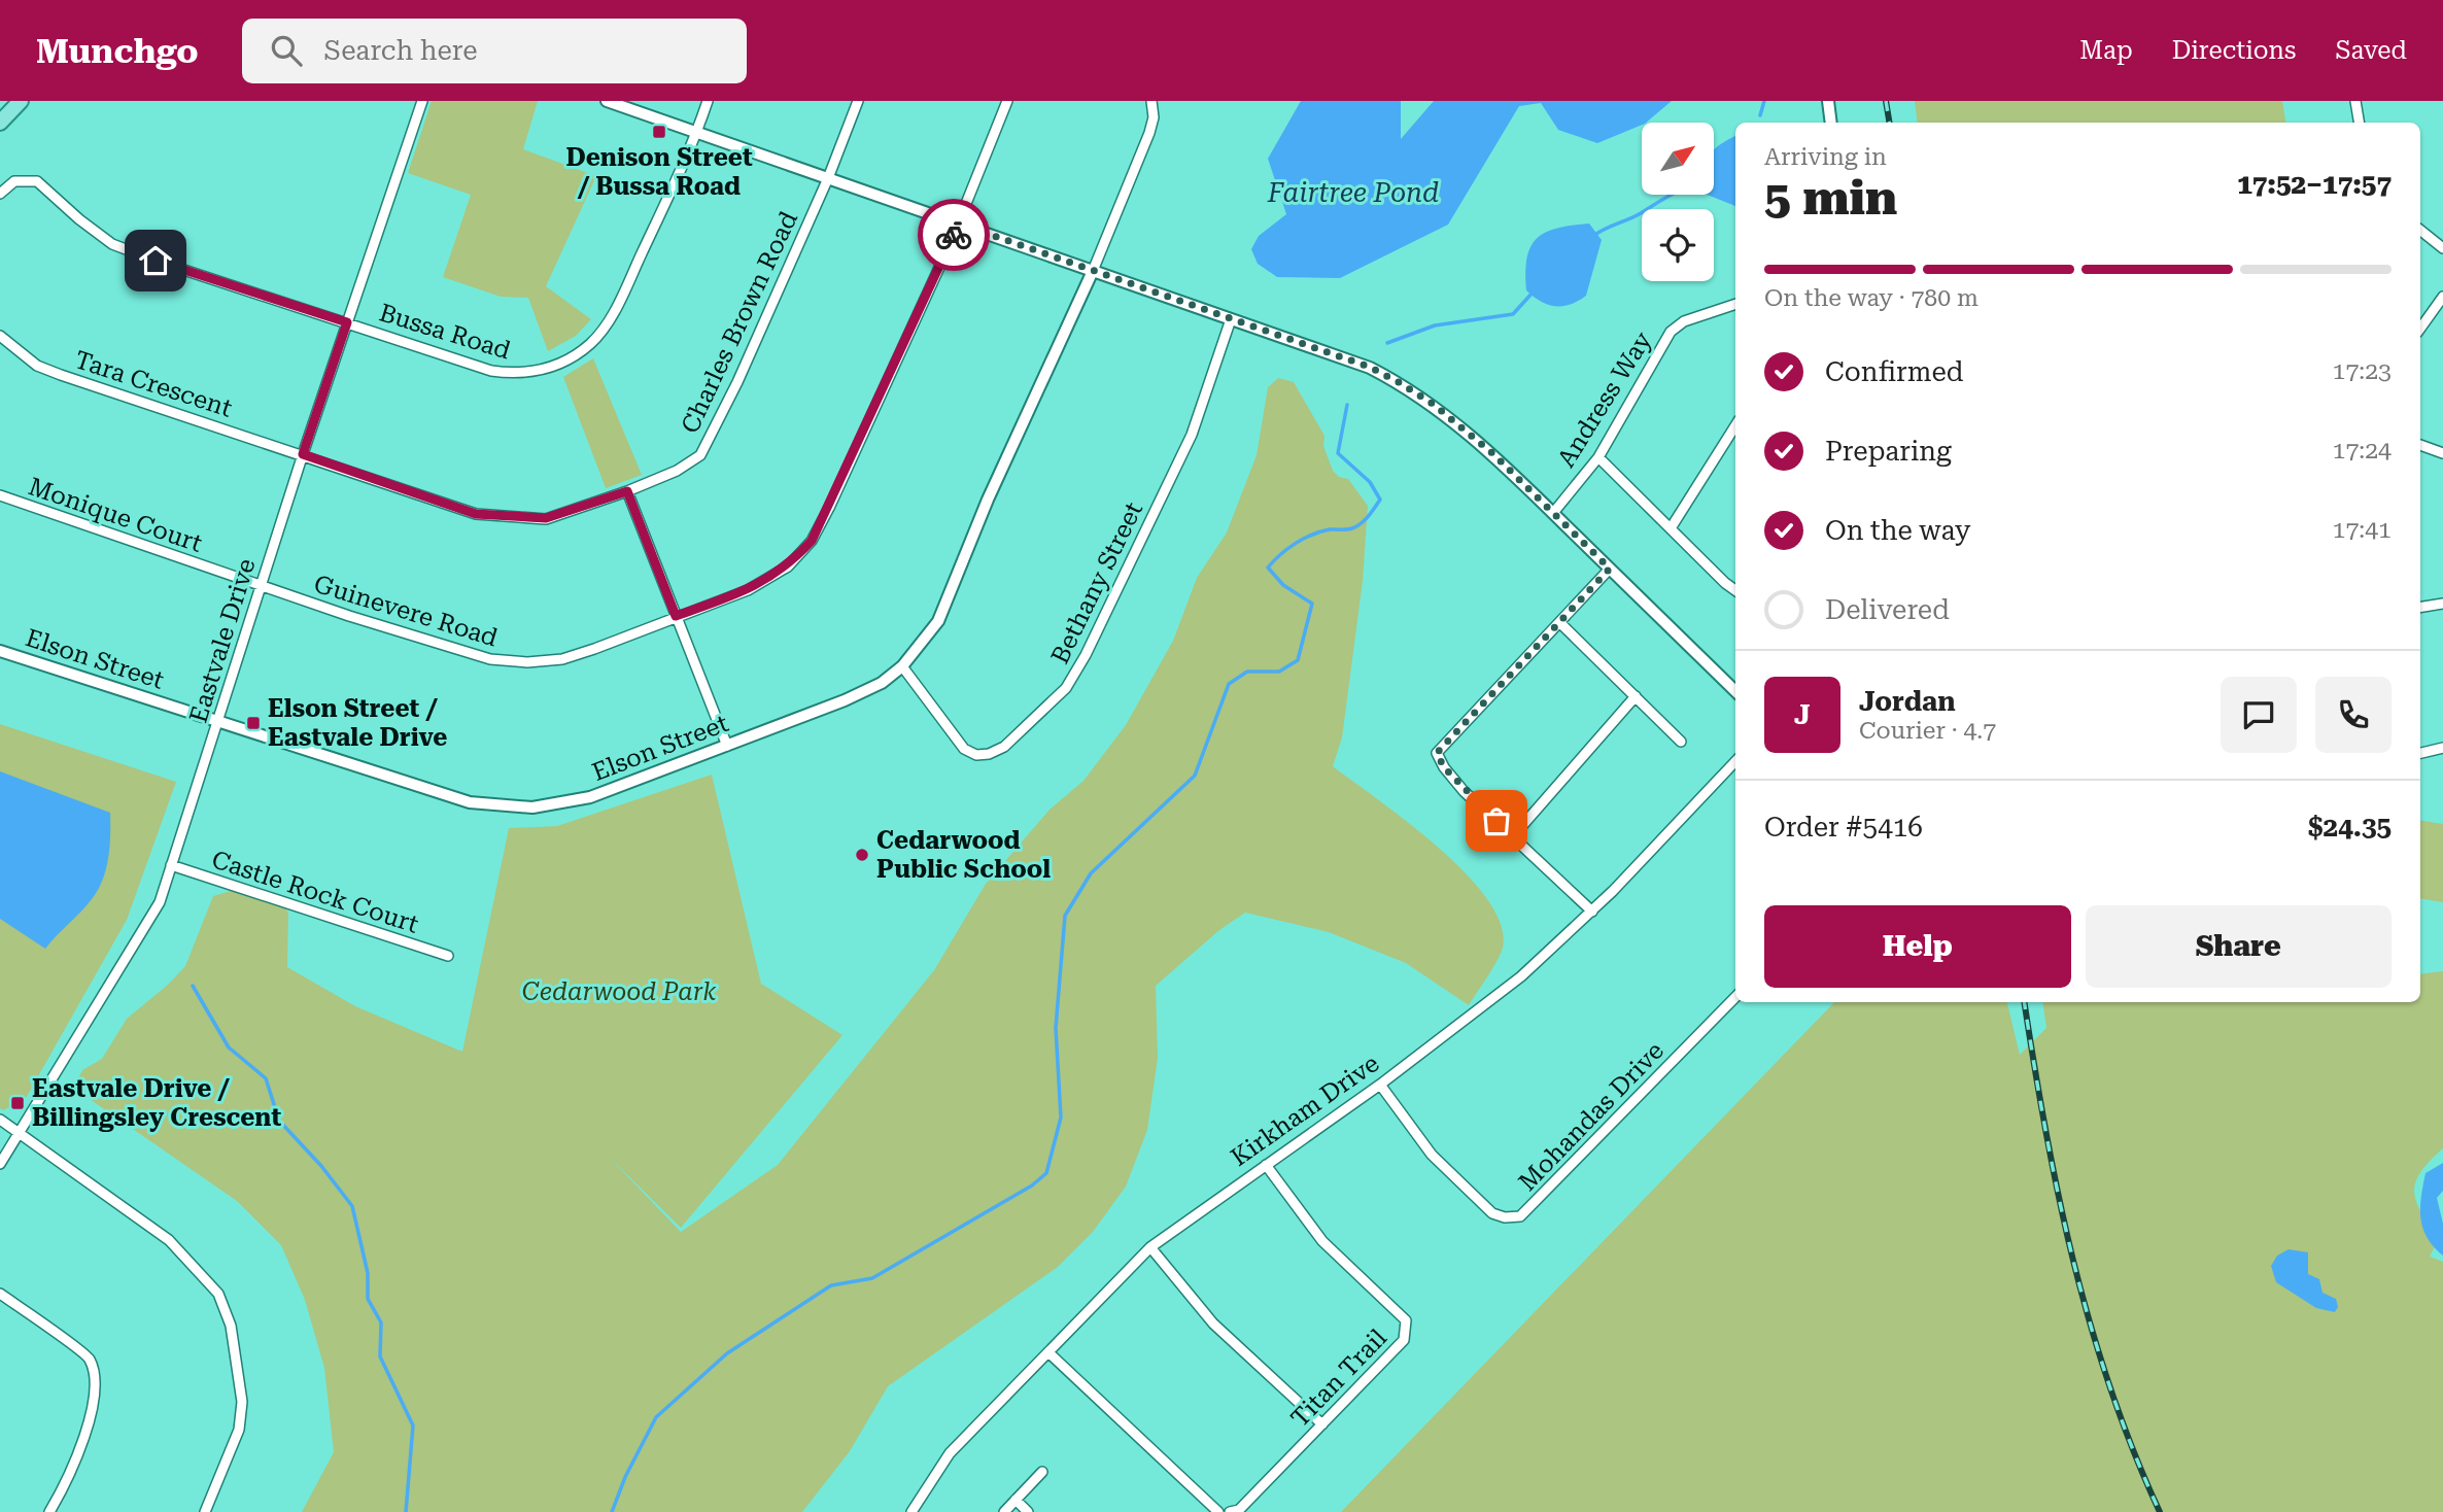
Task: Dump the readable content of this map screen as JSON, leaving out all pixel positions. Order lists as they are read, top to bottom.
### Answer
{
  "streets": {
    "street": [
      "Charles Brown Road",
      "Bussa Road",
      "Tara Crescent",
      "Andress Way",
      "Monique Court",
      "Bethany Street",
      "Guinevere Road",
      "Eastvale Drive",
      "Elson Street",
      "Castle Rock Court",
      "Kirkham Drive",
      "Mohandas Drive",
      "Titan Trail"
    ]
  },
  "crossings": [
    ["Charles Brown Road", "Tara Crescent"],
    ["Charles Brown Road", "Eastvale Drive"],
    ["Bussa Road", "Eastvale Drive"],
    ["Tara Crescent", "Eastvale Drive"],
    ["Monique Court", "Guinevere Road"],
    ["Monique Court", "Eastvale Drive"],
    ["Bethany Street", "Elson Street"],
    ["Guinevere Road", "Eastvale Drive"],
    ["Eastvale Drive", "Elson Street"],
    ["Eastvale Drive", "Castle Rock Court"],
    ["Kirkham Drive", "Mohandas Drive"],
    ["Kirkham Drive", "Titan Trail"]
  ],
  "water": ["Fairtree Pond"],
  "parks": ["Cedarwood Park"],
  "places": {
    "transit": ["Denison Street / Bussa Road", "Elson Street / Eastvale Drive", "Eastvale Drive / Billingsley Crescent"],
    "other": ["Cedarwood Public School"]
  },
  "north": "top right",
  "page": {
    "header": "Munchgo",
    "search": "Search here",
    "nav": ["Map", "Directions", "Saved"],
    "heading": ["5 min", "Arriving in", "17:52–17:57"],
    "panel": [
      "Jordan",
      "Courier · 4.7",
      "Order #5416",
      "$24.35"
    ],
    "bar": "On the way · 780 m",
    "list": [
      ["Confirmed", "17:23"],
      ["Preparing", "17:24"],
      ["On the way", "17:41"],
      "Delivered"
    ],
    "round": "J",
    "buttons": ["Help", "Share"]
  }
}
